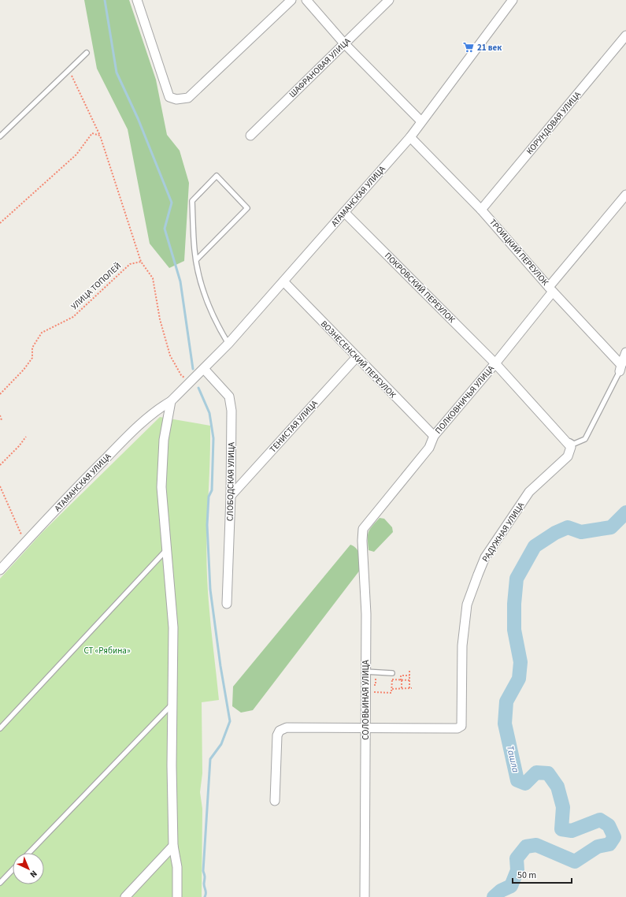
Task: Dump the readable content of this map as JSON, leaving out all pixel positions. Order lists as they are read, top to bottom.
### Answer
{
  "streets": {
    "street": [
      "ШАФРАНОВАЯ УЛИЦА",
      "КОРУНДОВАЯ УЛИЦА",
      "АТАМАНСКАЯ УЛИЦА",
      "ТРОИЦКИЙ ПЕРЕУЛОК",
      "ПОКРОВСКИЙ ПЕРЕУЛОК",
      "ВОЗНЕСЕНСКИЙ ПЕРЕУЛОК",
      "ПОЛКОВНИЧЬЯ УЛИЦА",
      "ТЕНИСТАЯ УЛИЦА",
      "СЛОБОДСКАЯ УЛИЦА",
      "РАДУЖНАЯ УЛИЦА",
      "СОЛОВЬИНАЯ УЛИЦА"
    ],
    "path": ["УЛИЦА ТОПОЛЕЙ"]
  },
  "crossings": [
    ["КОРУНДОВАЯ УЛИЦА", "ТРОИЦКИЙ ПЕРЕУЛОК"],
    ["АТАМАНСКАЯ УЛИЦА", "ТРОИЦКИЙ ПЕРЕУЛОК"],
    ["АТАМАНСКАЯ УЛИЦА", "ПОКРОВСКИЙ ПЕРЕУЛОК"],
    ["АТАМАНСКАЯ УЛИЦА", "ВОЗНЕСЕНСКИЙ ПЕРЕУЛОК"],
    ["АТАМАНСКАЯ УЛИЦА", "СЛОБОДСКАЯ УЛИЦА"],
    ["ТРОИЦКИЙ ПЕРЕУЛОК", "ПОЛКОВНИЧЬЯ УЛИЦА"],
    ["ПОКРОВСКИЙ ПЕРЕУЛОК", "ПОЛКОВНИЧЬЯ УЛИЦА"],
    ["ПОКРОВСКИЙ ПЕРЕУЛОК", "РАДУЖНАЯ УЛИЦА"],
    ["ВОЗНЕСЕНСКИЙ ПЕРЕУЛОК", "ПОЛКОВНИЧЬЯ УЛИЦА"],
    ["ВОЗНЕСЕНСКИЙ ПЕРЕУЛОК", "ТЕНИСТАЯ УЛИЦА"],
    ["ПОЛКОВНИЧЬЯ УЛИЦА", "РАДУЖНАЯ УЛИЦА"],
    ["ПОЛКОВНИЧЬЯ УЛИЦА", "СОЛОВЬИНАЯ УЛИЦА"],
    ["ТЕНИСТАЯ УЛИЦА", "СЛОБОДСКАЯ УЛИЦА"],
    ["РАДУЖНАЯ УЛИЦА", "СОЛОВЬИНАЯ УЛИЦА"]
  ],
  "water": ["Ташла"],
  "parks": ["СТ «Рябина»"],
  "places": {
    "supermarket": ["21 век"]
  },
  "scale_bar": "50 m",
  "north": "bottom right"
}
